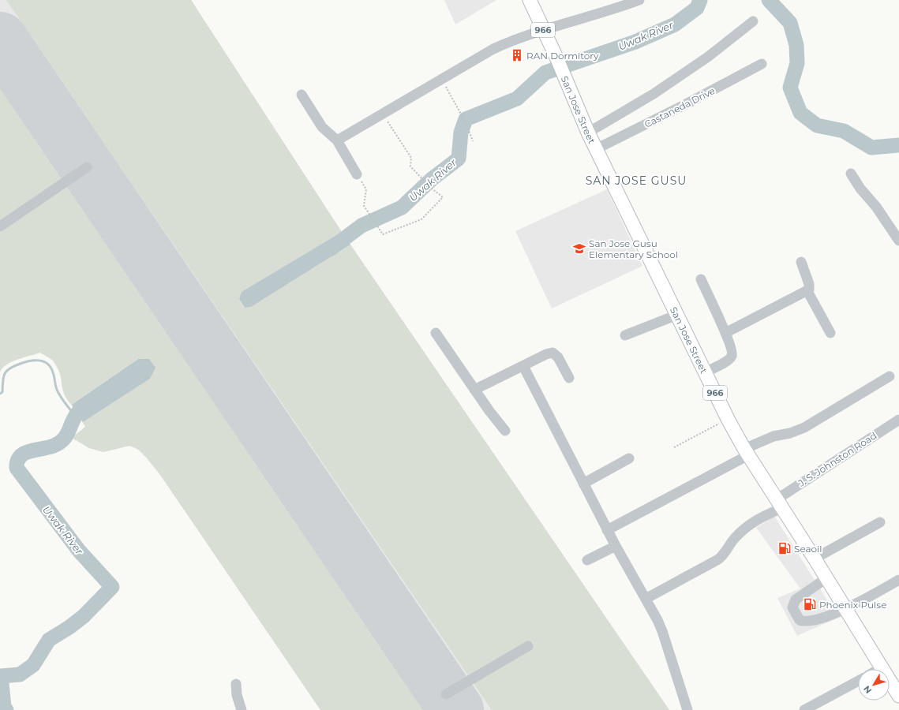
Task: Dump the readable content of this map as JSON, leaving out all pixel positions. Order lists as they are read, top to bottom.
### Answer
{
  "streets": {
    "main road": ["966", "San Jose Street"],
    "street": ["Castaneda Drive", "J. S. Johnston Road"]
  },
  "crossings": [
    ["Castaneda Drive", "San Jose Street"],
    ["San Jose Street", "J. S. Johnston Road"]
  ],
  "districts": ["SAN JOSE GUSU"],
  "water": ["Uwak River"],
  "places": {
    "building": ["RAN Dormitory"],
    "school or university": ["San Jose Gusu Elementary School"],
    "fuel station": ["Seaoil", "Phoenix Pulse"]
  },
  "north": "bottom left"
}
